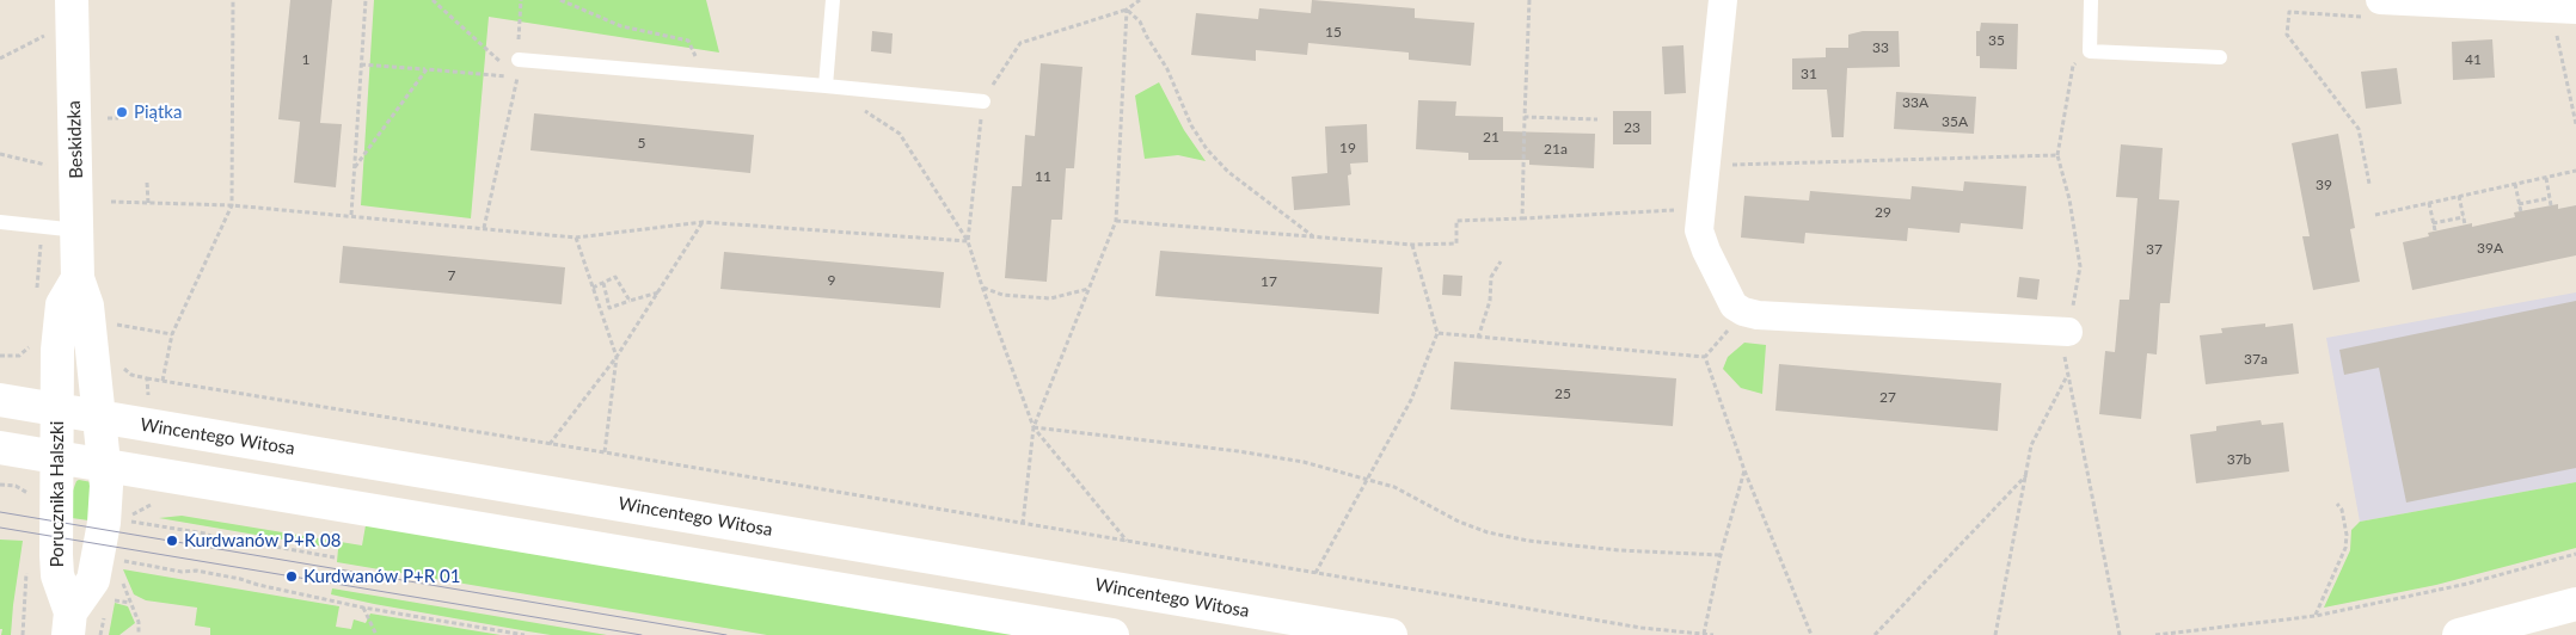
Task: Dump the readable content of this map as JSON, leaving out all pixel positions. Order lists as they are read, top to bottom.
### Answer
{
  "streets": {
    "main road": ["Beskidzka", "Wincentego Witosa", "Porucznika Halszki"]
  },
  "crossings": [
    ["Beskidzka", "Wincentego Witosa"],
    ["Beskidzka", "Porucznika Halszki"],
    ["Wincentego Witosa", "Porucznika Halszki"]
  ],
  "places": ["Piątka", "Kurdwanów P+R 08", "Kurdwanów P+R 01"],
  "house_numbers": [
    "15",
    "35",
    "33",
    "1",
    "41",
    "31",
    "33A",
    "35A",
    "23",
    "21",
    "5",
    "19",
    "21a",
    "11",
    "39",
    "29",
    "39A",
    "37",
    "7",
    "9",
    "17",
    "37a",
    "25",
    "27",
    "37b"
  ]
}
